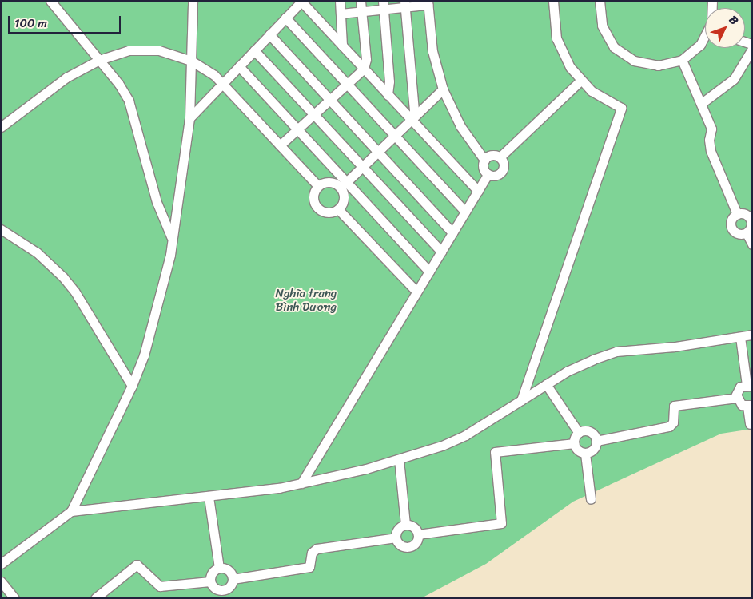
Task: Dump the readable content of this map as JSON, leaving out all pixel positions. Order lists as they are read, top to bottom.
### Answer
{
  "parks": ["Nghĩa trang Bình Dương"],
  "scale_bar": "100 m",
  "north": "top right"
}
